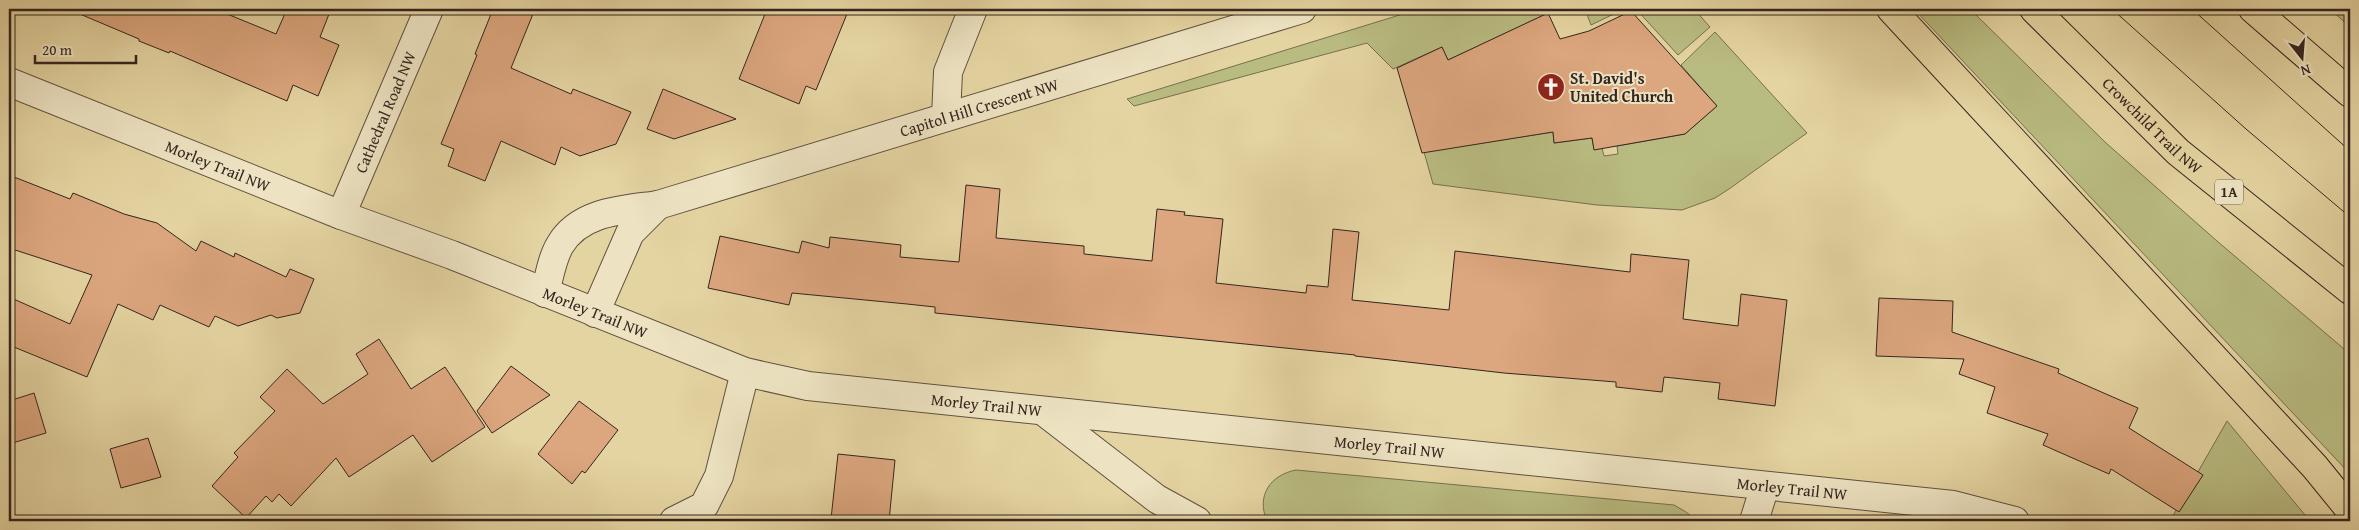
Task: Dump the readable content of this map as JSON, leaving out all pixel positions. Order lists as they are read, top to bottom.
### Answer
{
  "streets": {
    "highway": ["Crowchild Trail NW", "1A"],
    "street": ["Capitol Hill Crescent NW", "Cathedral Road NW", "Morley Trail NW"]
  },
  "crossings": [
    ["Capitol Hill Crescent NW", "Morley Trail NW"],
    ["Cathedral Road NW", "Morley Trail NW"]
  ],
  "places": {
    "church": ["St. David's United Church"]
  },
  "scale_bar": "20 m",
  "north": "bottom"
}
